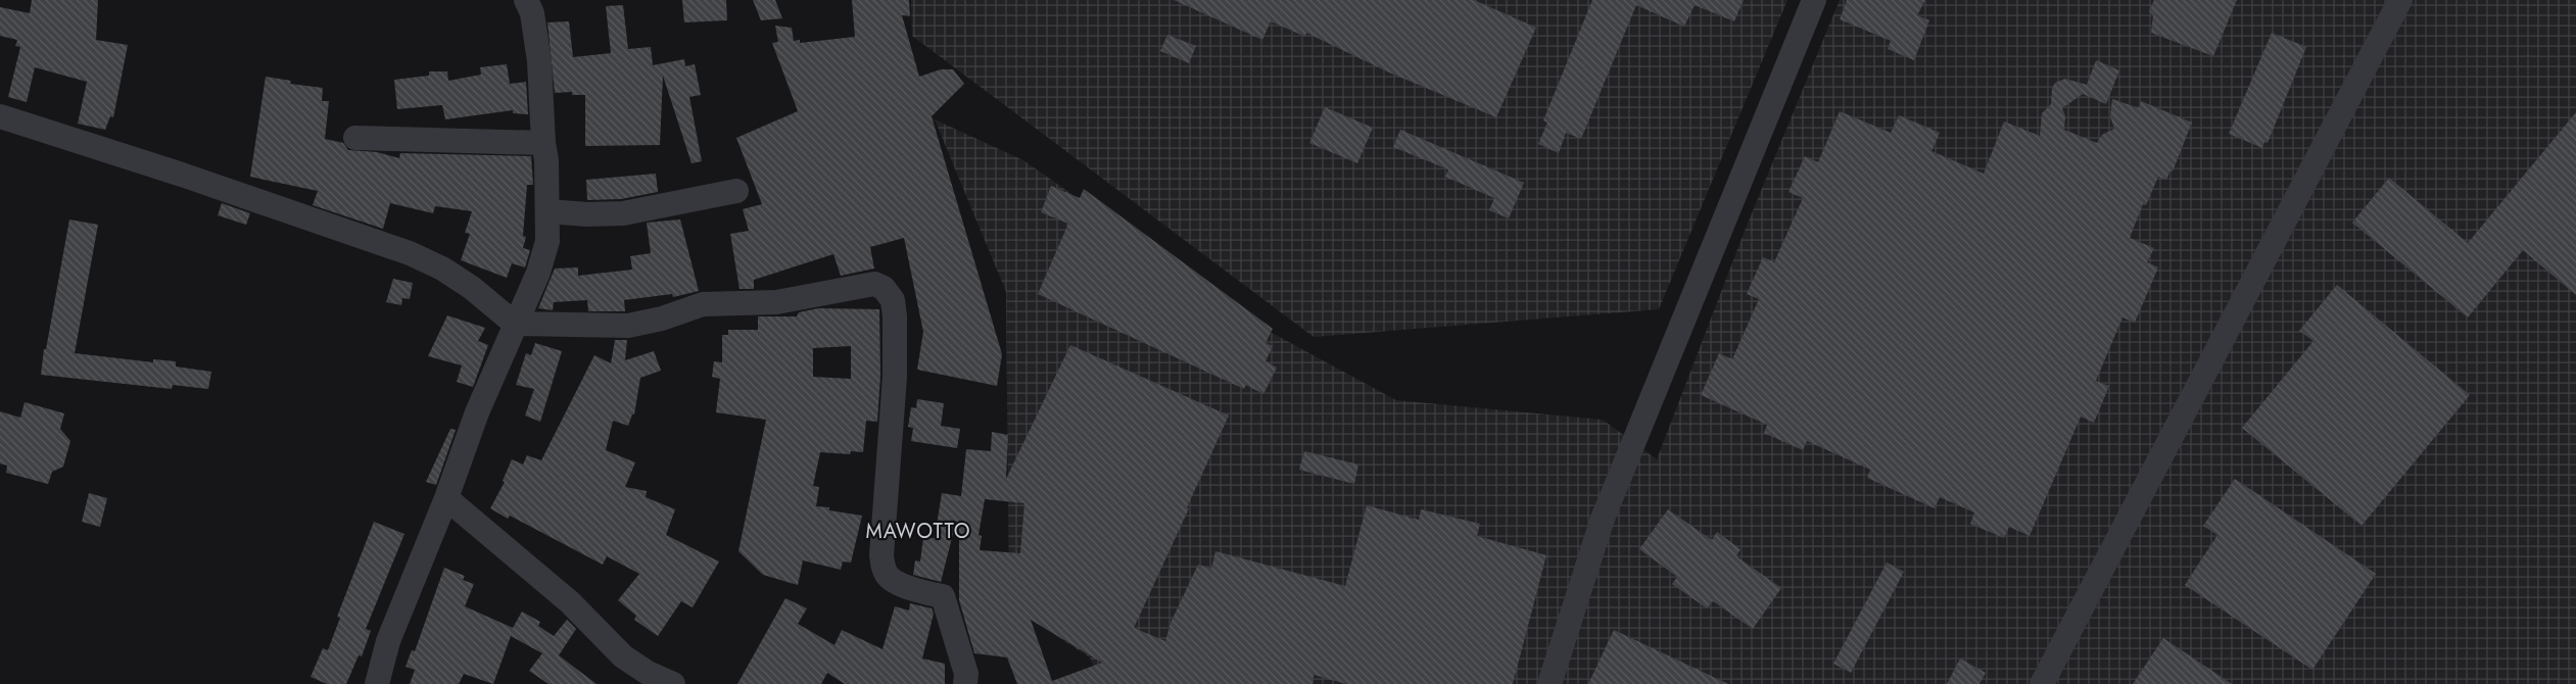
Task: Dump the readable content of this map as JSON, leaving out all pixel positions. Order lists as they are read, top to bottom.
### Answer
{
  "districts": ["MAWOTTO"]
}
